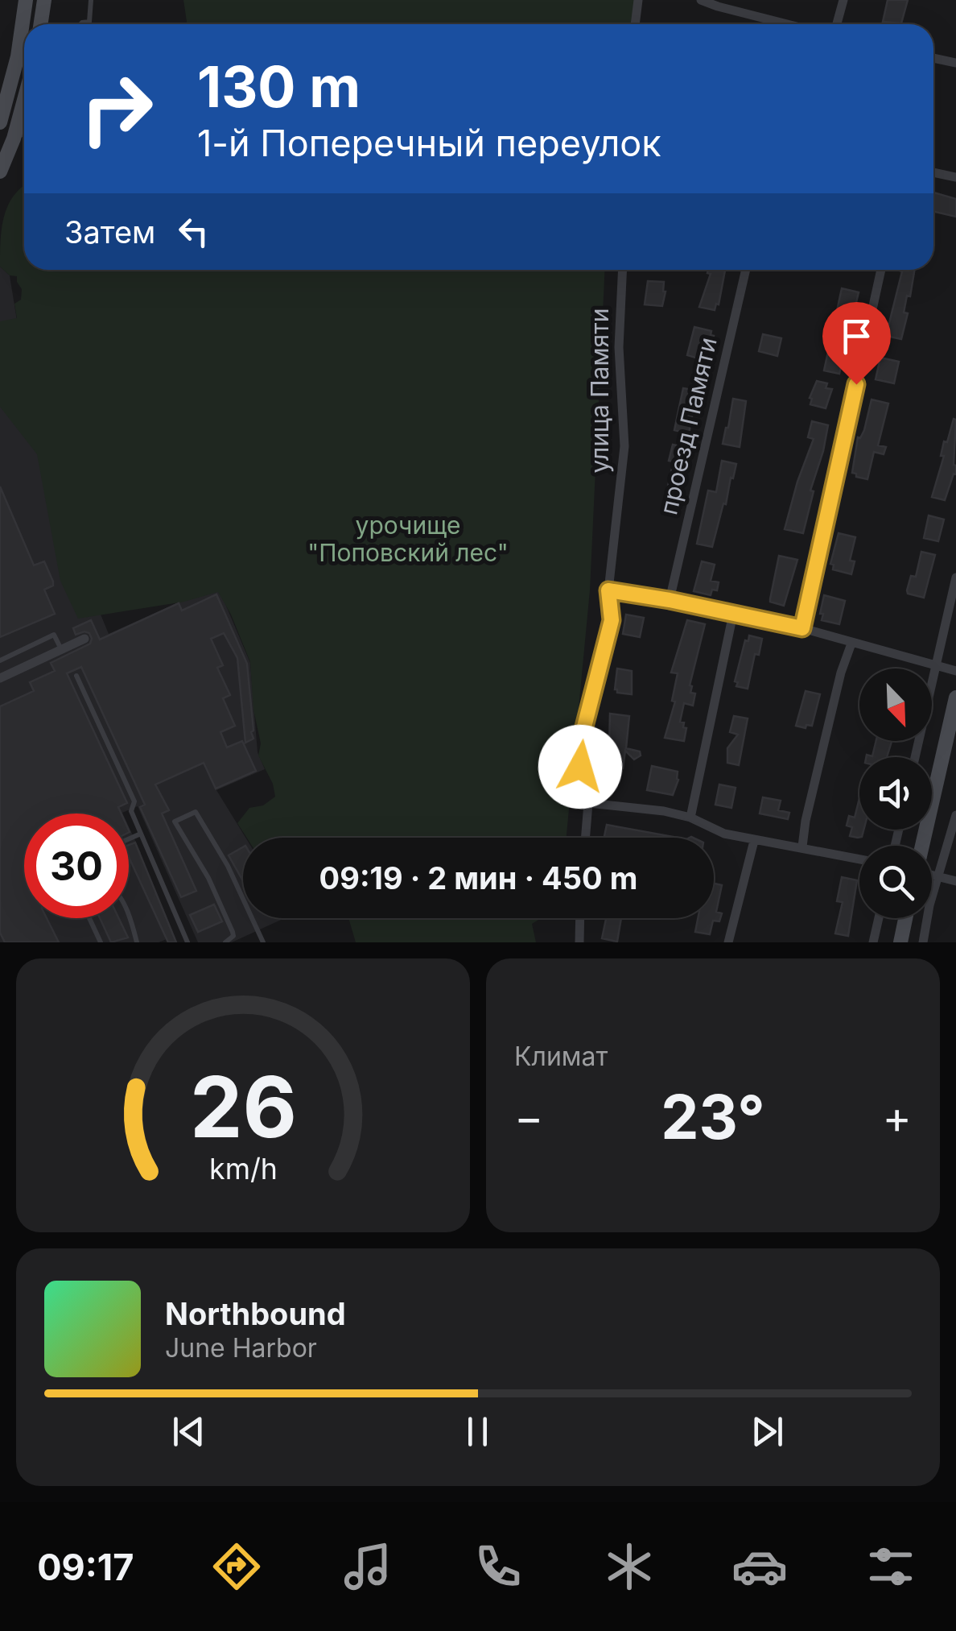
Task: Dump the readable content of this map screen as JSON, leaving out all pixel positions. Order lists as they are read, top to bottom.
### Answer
{
  "streets": {
    "street": ["улица Памяти", "проезд Памяти"]
  },
  "parks": ["урочище \"Поповский лес\""],
  "north": "bottom right",
  "page": {
    "turn": ["130 m", "1-й Поперечный переулок"],
    "then": "Затем",
    "limit": "30",
    "trip": "09:19 · 2 мин · 450 m",
    "tile": "Климат",
    "heat": ["−", "23°", "+"],
    "song": ["Northbound", "June Harbor"],
    "tabs": "09:17",
    "gauge": ["26", "km/h"]
  }
}
